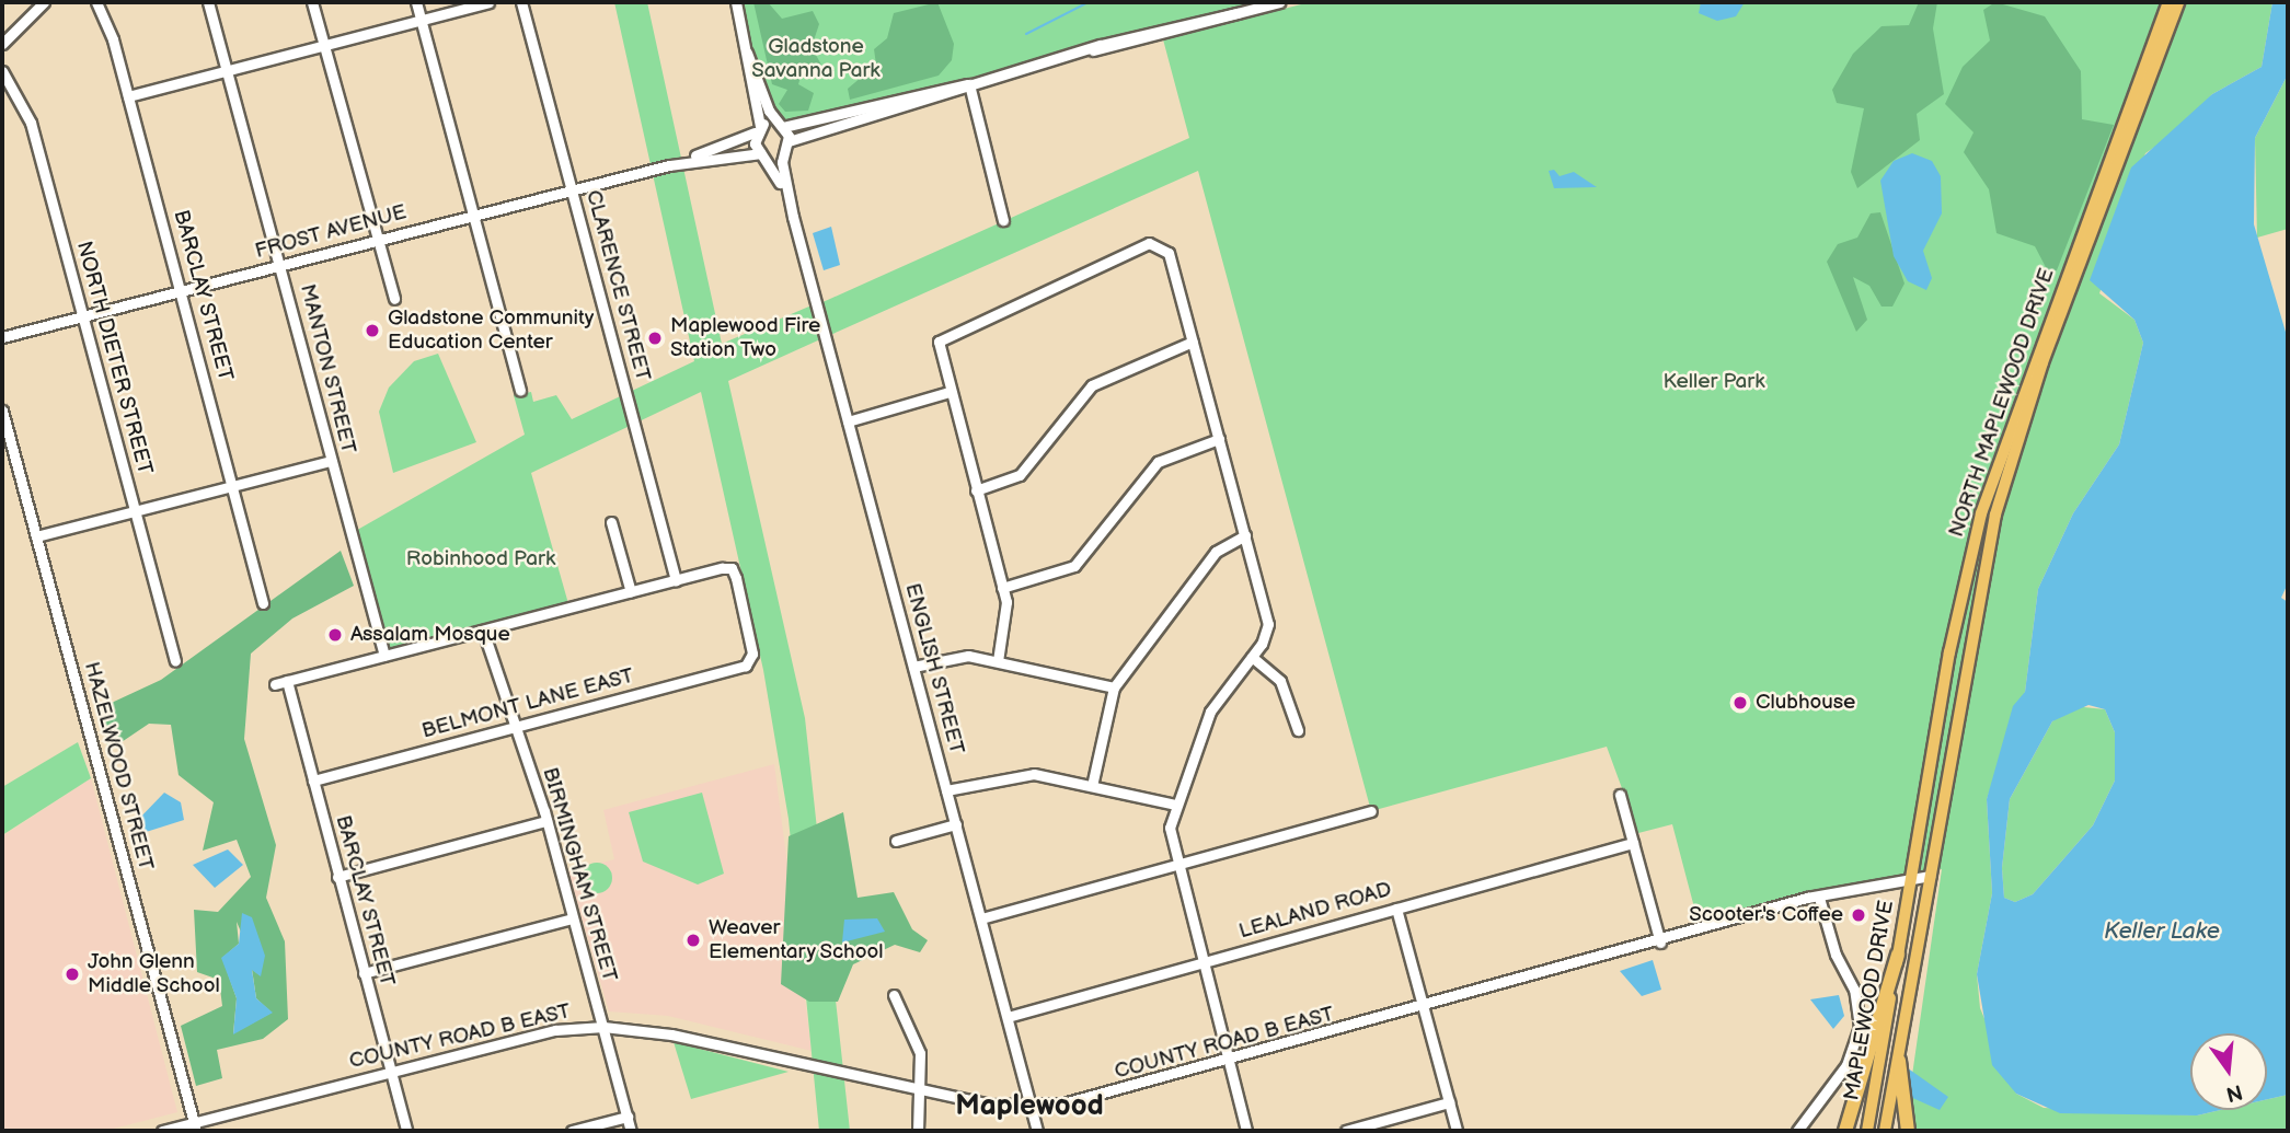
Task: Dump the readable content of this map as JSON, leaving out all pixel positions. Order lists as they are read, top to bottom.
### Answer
{
  "streets": {
    "main road": ["NORTH MAPLEWOOD DRIVE", "MAPLEWOOD DRIVE"],
    "street": [
      "FROST AVENUE",
      "CLARENCE STREET",
      "BARCLAY STREET",
      "NORTH DIETER STREET",
      "MANTON STREET",
      "ENGLISH STREET",
      "BELMONT LANE EAST",
      "HAZELWOOD STREET",
      "BIRMINGHAM STREET",
      "LEALAND ROAD",
      "COUNTY ROAD B EAST"
    ]
  },
  "crossings": [
    ["FROST AVENUE", "CLARENCE STREET"],
    ["FROST AVENUE", "BARCLAY STREET"],
    ["FROST AVENUE", "NORTH DIETER STREET"],
    ["FROST AVENUE", "MANTON STREET"],
    ["FROST AVENUE", "ENGLISH STREET"],
    ["CLARENCE STREET", "BELMONT LANE EAST"],
    ["BARCLAY STREET", "BELMONT LANE EAST"],
    ["BARCLAY STREET", "COUNTY ROAD B EAST"],
    ["NORTH MAPLEWOOD DRIVE", "MAPLEWOOD DRIVE"],
    ["NORTH MAPLEWOOD DRIVE", "COUNTY ROAD B EAST"],
    ["ENGLISH STREET", "LEALAND ROAD"],
    ["ENGLISH STREET", "COUNTY ROAD B EAST"],
    ["BELMONT LANE EAST", "BIRMINGHAM STREET"],
    ["HAZELWOOD STREET", "COUNTY ROAD B EAST"],
    ["BIRMINGHAM STREET", "COUNTY ROAD B EAST"],
    ["MAPLEWOOD DRIVE", "COUNTY ROAD B EAST"]
  ],
  "districts": ["Maplewood"],
  "water": ["Keller Lake"],
  "parks": ["Gladstone Savanna Park", "Keller Park", "Robinhood Park"],
  "places": [
    "Gladstone Community Education Center",
    "Maplewood Fire Station Two",
    "Assalam Mosque",
    "Clubhouse",
    "Scooter's Coffee",
    "Weaver Elementary School",
    "John Glenn Middle School"
  ],
  "north": "bottom"
}
